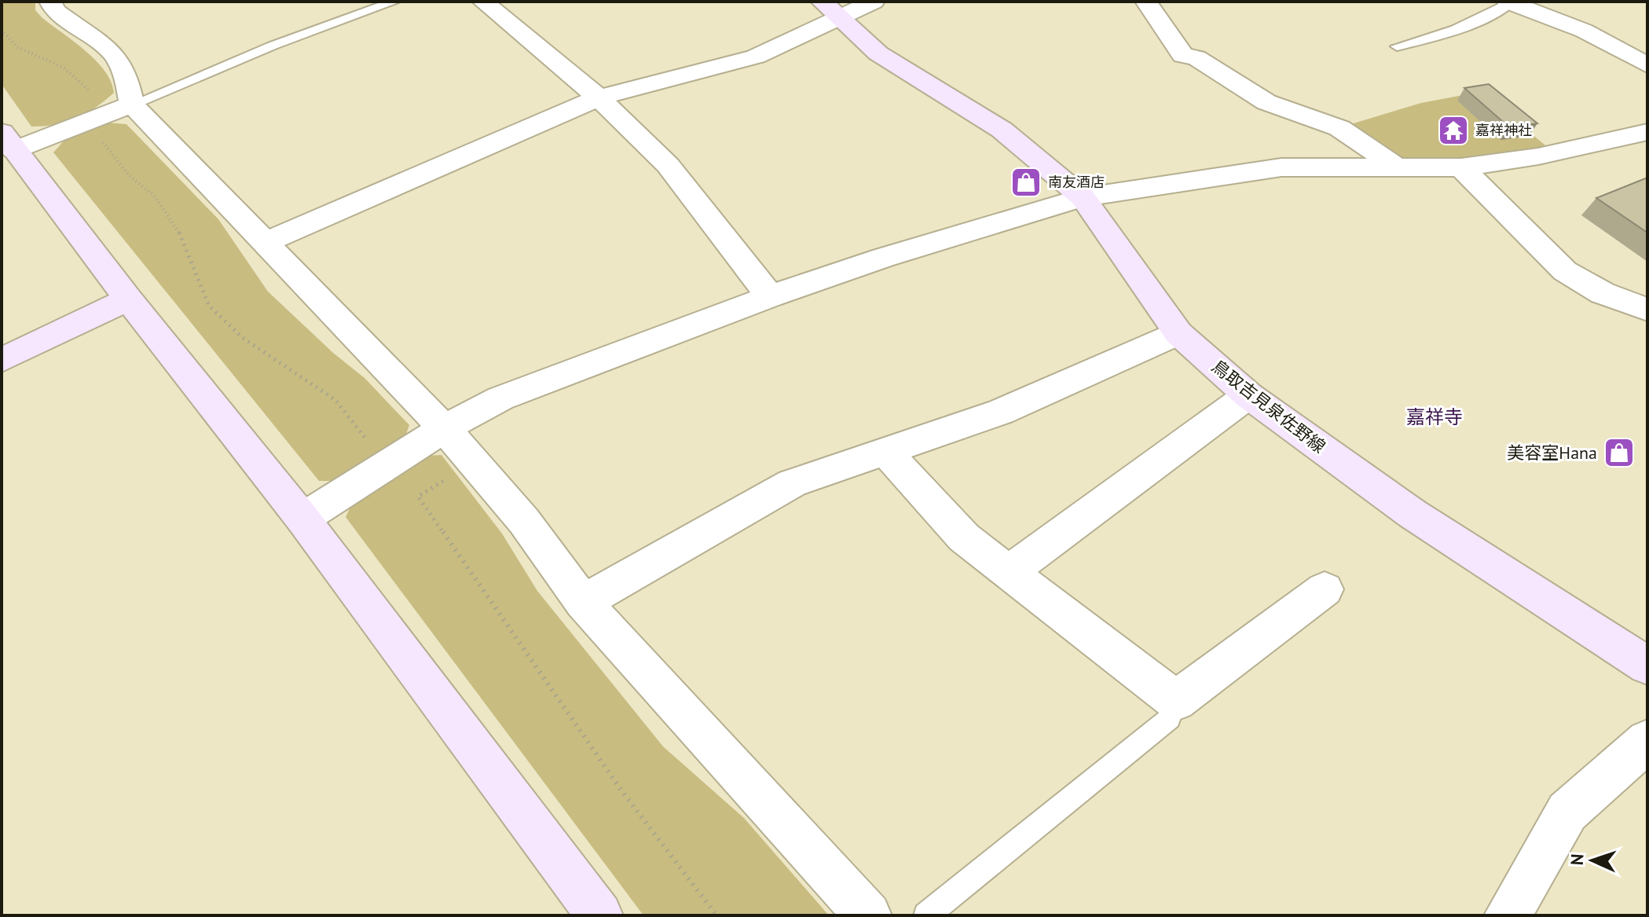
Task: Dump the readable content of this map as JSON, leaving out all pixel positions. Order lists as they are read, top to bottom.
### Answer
{
  "streets": {
    "street": ["鳥取吉見泉佐野線"]
  },
  "districts": ["嘉祥寺"],
  "places": {
    "temple": ["嘉祥神社"],
    "shop": ["南友酒店", "美容室Hana"]
  },
  "north": "left"
}
